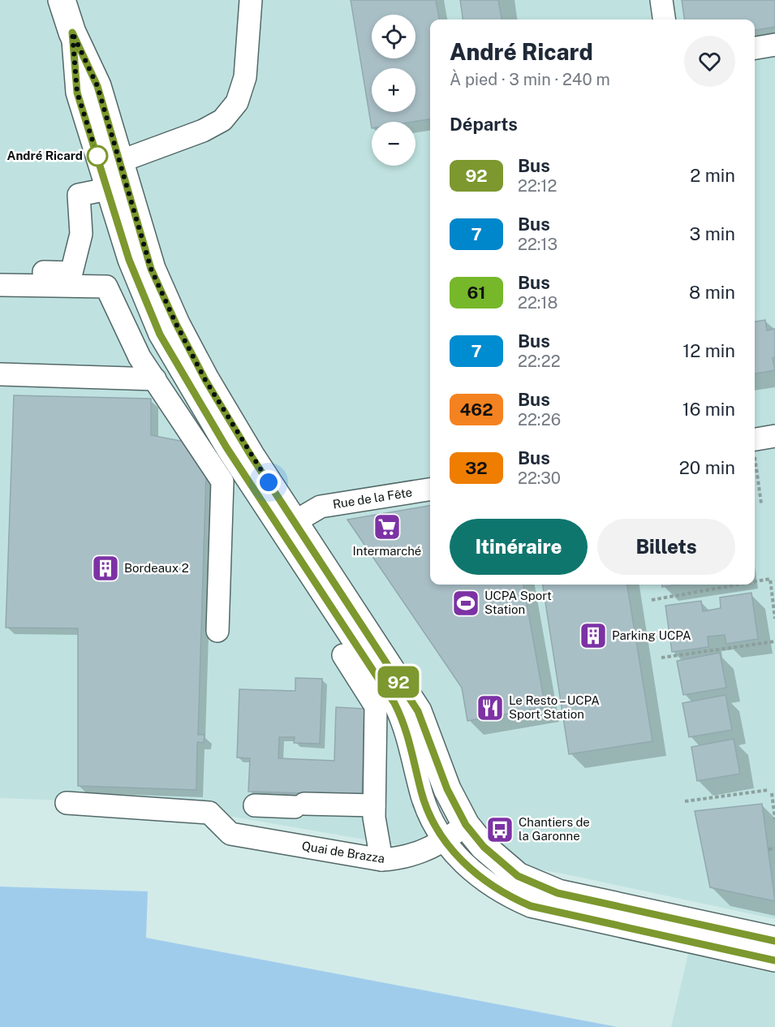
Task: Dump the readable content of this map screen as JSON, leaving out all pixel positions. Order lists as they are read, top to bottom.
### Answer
{
  "streets": {
    "street": ["Rue de la Fête", "Quai de Brazza"]
  },
  "places": {
    "other": ["André Ricard"],
    "supermarket": ["Intermarché"],
    "building": ["Bordeaux 2", "Parking UCPA"],
    "sports": ["UCPA Sport Station"],
    "restaurant": ["Le Resto – UCPA Sport Station"],
    "bus stop": ["Chantiers de la Garonne"]
  },
  "lines": ["bus line 92"],
  "page": {
    "on_map": "92",
    "map_buttons": ["+", "−"],
    "heading": [
      ["André Ricard", "À pied · 3 min · 240 m"],
      "Départs"
    ],
    "list": [
      {
        "mark": "92",
        "name": "Bus",
        "note": "22:12",
        "value": "2 min"
      },
      {
        "mark": "7",
        "name": "Bus",
        "note": "22:13",
        "value": "3 min"
      },
      {
        "mark": "61",
        "name": "Bus",
        "note": "22:18",
        "value": "8 min"
      },
      {
        "mark": "7",
        "name": "Bus",
        "note": "22:22",
        "value": "12 min"
      },
      {
        "mark": "462",
        "name": "Bus",
        "note": "22:26",
        "value": "16 min"
      },
      {
        "mark": "32",
        "name": "Bus",
        "note": "22:30",
        "value": "20 min"
      }
    ],
    "buttons": ["Itinéraire", "Billets"]
  }
}
